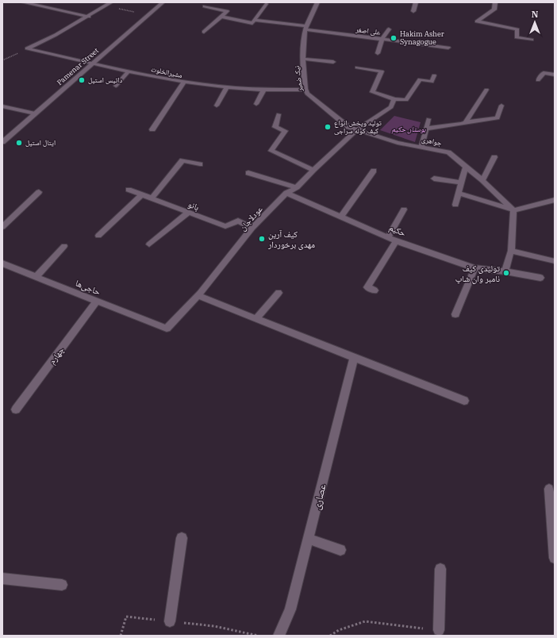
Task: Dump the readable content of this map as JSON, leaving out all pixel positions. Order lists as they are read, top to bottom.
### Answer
{
  "streets": {
    "street": [
      "علی اصغر",
      "Pamenar Street",
      "مشیرالخلوت",
      "نیک ضمیر",
      "جواهری",
      "بانو",
      "عودلاجان",
      "حکیم",
      "حاجی‌ها",
      "چهارم",
      "عصاری"
    ]
  },
  "crossings": [
    ["علی اصغر", "نیک ضمیر"],
    ["Pamenar Street", "مشیرالخلوت"],
    ["مشیرالخلوت", "نیک ضمیر"],
    ["نیک ضمیر", "جواهری"],
    ["نیک ضمیر", "عودلاجان"],
    ["جواهری", "عودلاجان"],
    ["بانو", "عودلاجان"],
    ["عودلاجان", "حکیم"],
    ["عودلاجان", "حاجی‌ها"],
    ["حاجی‌ها", "چهارم"]
  ],
  "parks": ["بوستان حکیم"],
  "places": [
    "Hakim Asher Synagogue",
    "داتیس استیل",
    "تولید وپخش انواع کیف کوله سراجی",
    "ایتال استیل",
    "کیف آرین مهدی برخوردار",
    "تولیدی کیف نامبر وان شاپ"
  ],
  "north": "top"
}
